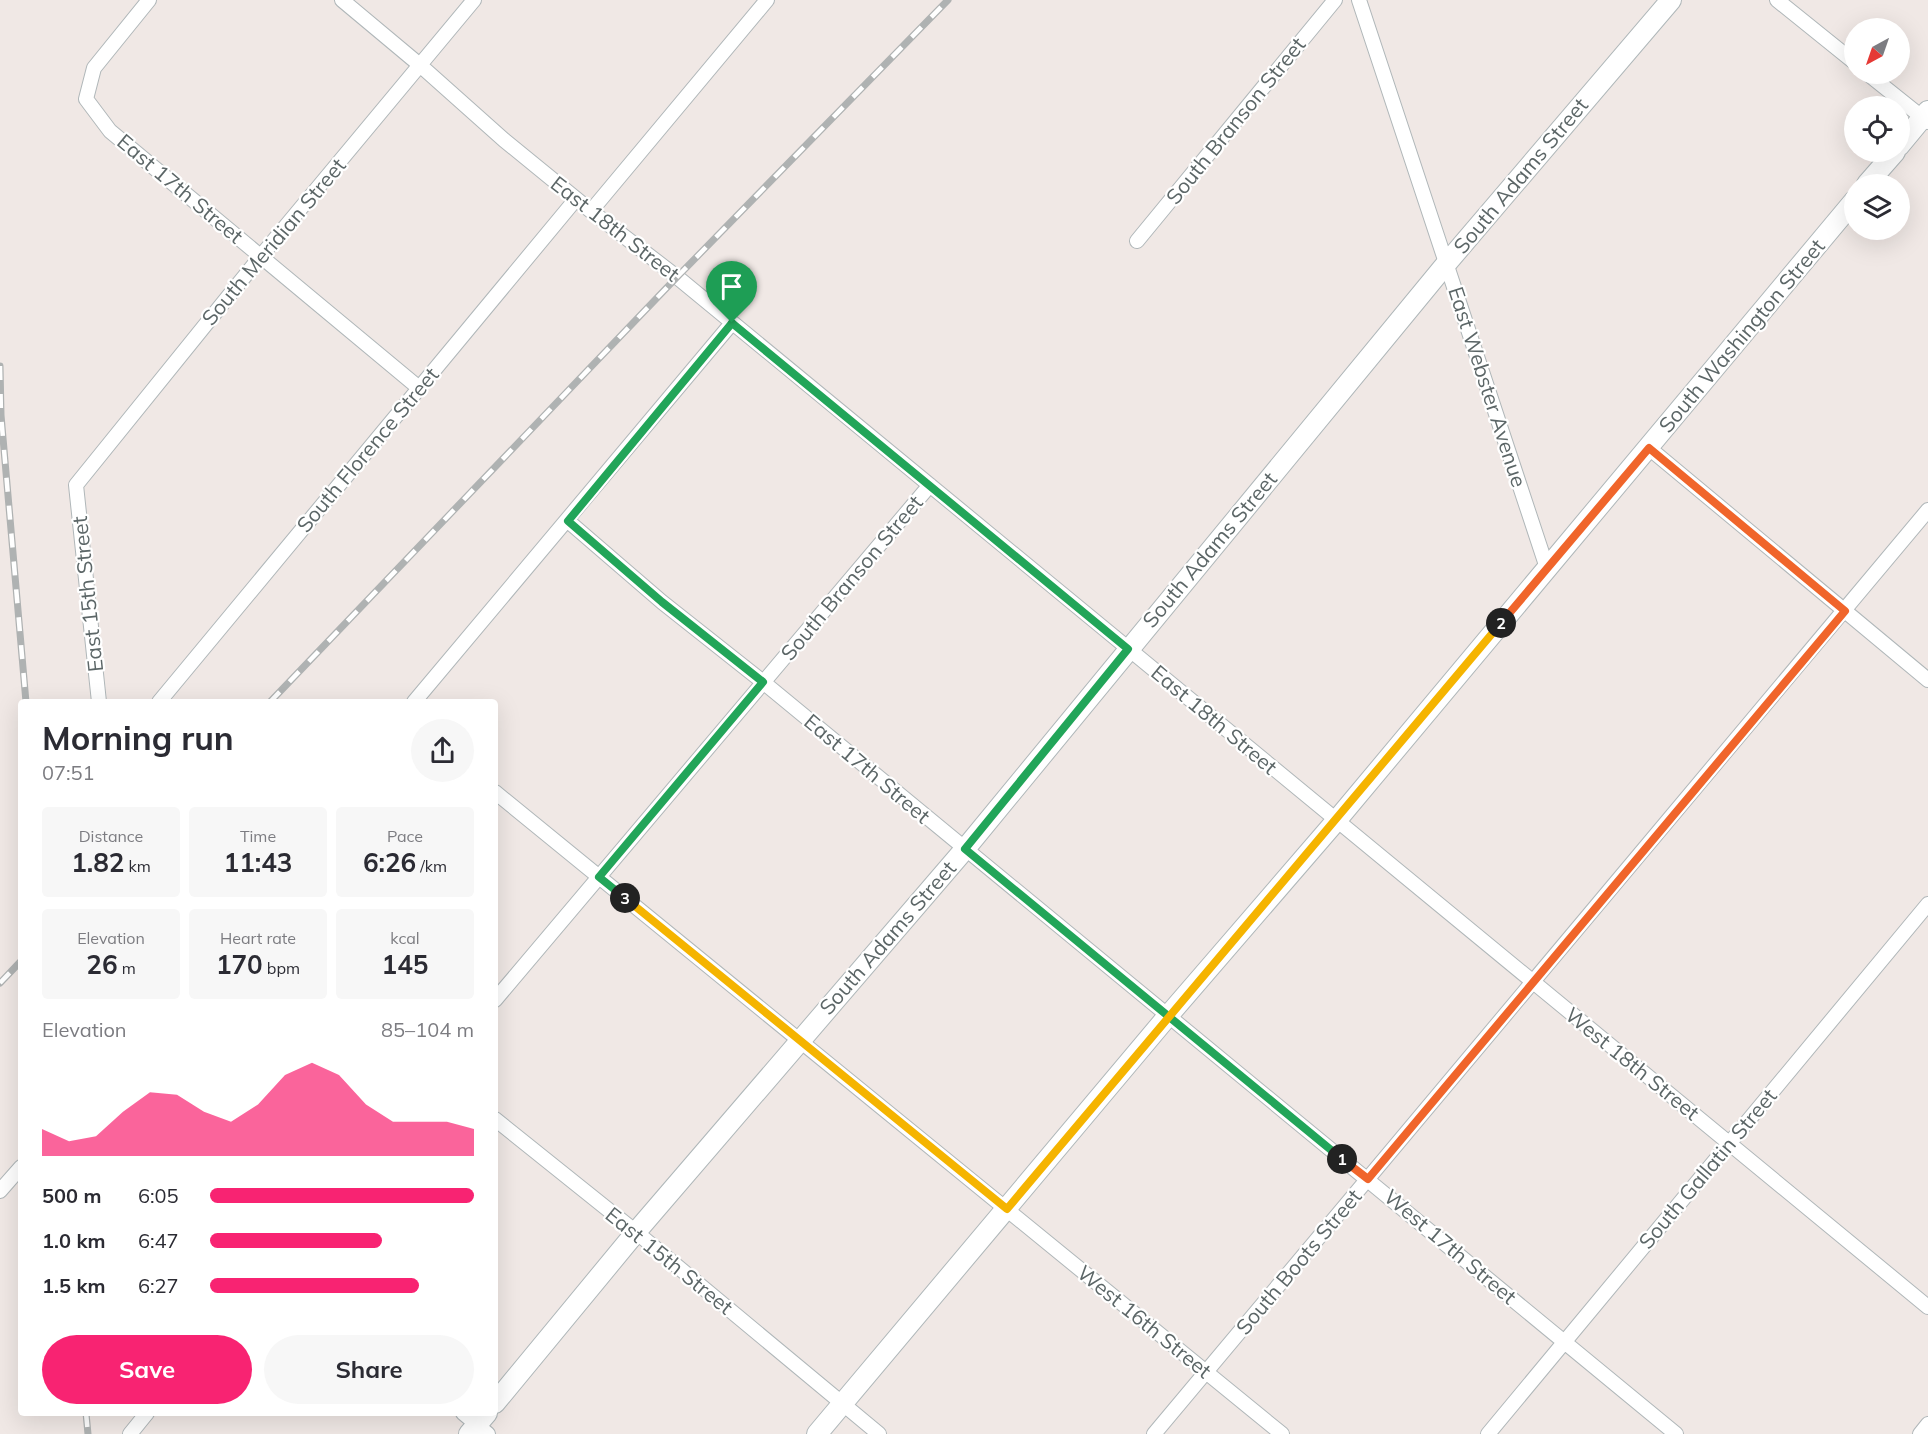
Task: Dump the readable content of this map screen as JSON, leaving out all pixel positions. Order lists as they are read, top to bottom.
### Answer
{
  "streets": {
    "main road": ["South Adams Street", "South Washington Street"],
    "street": [
      "South Branson Street",
      "East 17th Street",
      "East 18th Street",
      "South Meridian Street",
      "East Webster Avenue",
      "South Florence Street",
      "East 15th Street",
      "West 18th Street",
      "South Gallatin Street",
      "West 17th Street",
      "South Boots Street",
      "West 16th Street"
    ]
  },
  "crossings": [
    ["South Branson Street", "East 17th Street"],
    ["South Branson Street", "East 18th Street"],
    ["South Branson Street", "West 16th Street"],
    ["South Adams Street", "East 17th Street"],
    ["South Adams Street", "East 18th Street"],
    ["South Adams Street", "East Webster Avenue"],
    ["South Adams Street", "East 15th Street"],
    ["South Adams Street", "West 16th Street"],
    ["East 17th Street", "South Meridian Street"],
    ["East 17th Street", "South Washington Street"],
    ["East 17th Street", "South Florence Street"],
    ["East 17th Street", "West 17th Street"],
    ["East 18th Street", "South Meridian Street"],
    ["East 18th Street", "South Washington Street"],
    ["East 18th Street", "South Florence Street"],
    ["East 18th Street", "West 18th Street"],
    ["South Meridian Street", "East 15th Street"],
    ["South Washington Street", "East Webster Avenue"],
    ["South Washington Street", "East 15th Street"],
    ["South Washington Street", "West 18th Street"],
    ["South Washington Street", "West 17th Street"],
    ["South Washington Street", "West 16th Street"],
    ["West 18th Street", "South Gallatin Street"],
    ["West 18th Street", "South Boots Street"],
    ["South Gallatin Street", "West 17th Street"],
    ["West 17th Street", "South Boots Street"],
    ["South Boots Street", "West 16th Street"]
  ],
  "north": "bottom left",
  "page": {
    "pins": ["2", "3", "1"],
    "heading": ["Morning run", "07:51"],
    "stats": [
      ["Distance", "1.82 km"],
      ["Time", "11:43"],
      ["Pace", "6:26 /km"],
      ["Elevation", "26 m"],
      ["Heart rate", "170 bpm"],
      ["kcal", "145"]
    ],
    "chart": ["Elevation", "85–104 m"],
    "list": [
      {
        "name": "500 m",
        "note": "6:05"
      },
      {
        "name": "1.0 km",
        "note": "6:47"
      },
      {
        "name": "1.5 km",
        "note": "6:27"
      }
    ],
    "buttons": ["Save", "Share"]
  }
}
